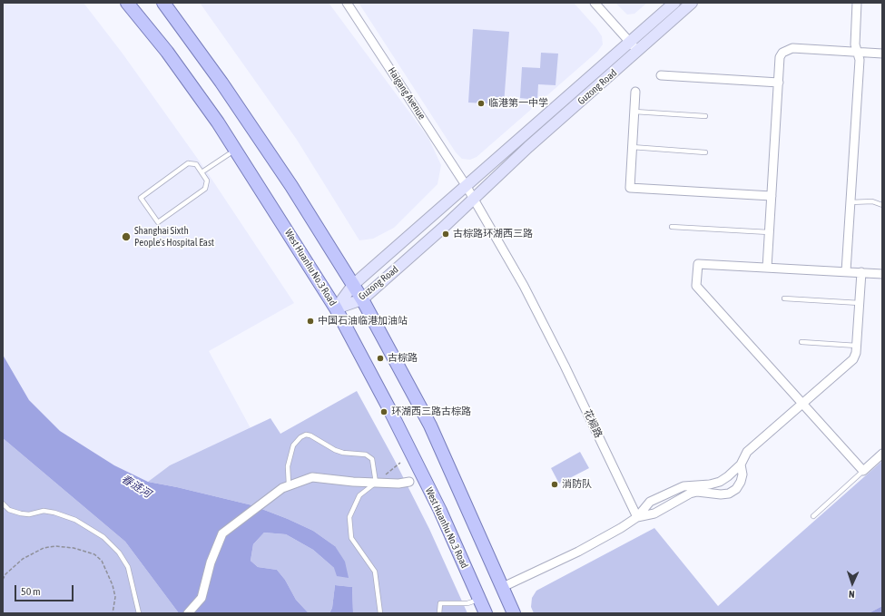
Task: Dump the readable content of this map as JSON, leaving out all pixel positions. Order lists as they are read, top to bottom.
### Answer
{
  "streets": {
    "main road": ["West Huanhu No.3 Road"],
    "street": ["Guzong Road", "Haigang Avenue", "花榈路"]
  },
  "crossings": [
    ["Guzong Road", "Haigang Avenue"],
    ["Guzong Road", "West Huanhu No.3 Road"],
    ["Guzong Road", "花榈路"],
    ["Haigang Avenue", "花榈路"]
  ],
  "water": ["春涟河"],
  "places": [
    "临港第一中学",
    "古棕路环湖西三路",
    "Shanghai Sixth People's Hospital East",
    "中国石油临港加油站",
    "古棕路",
    "环湖西三路古棕路",
    "消防队"
  ],
  "scale_bar": "50 m",
  "north": "bottom"
}
